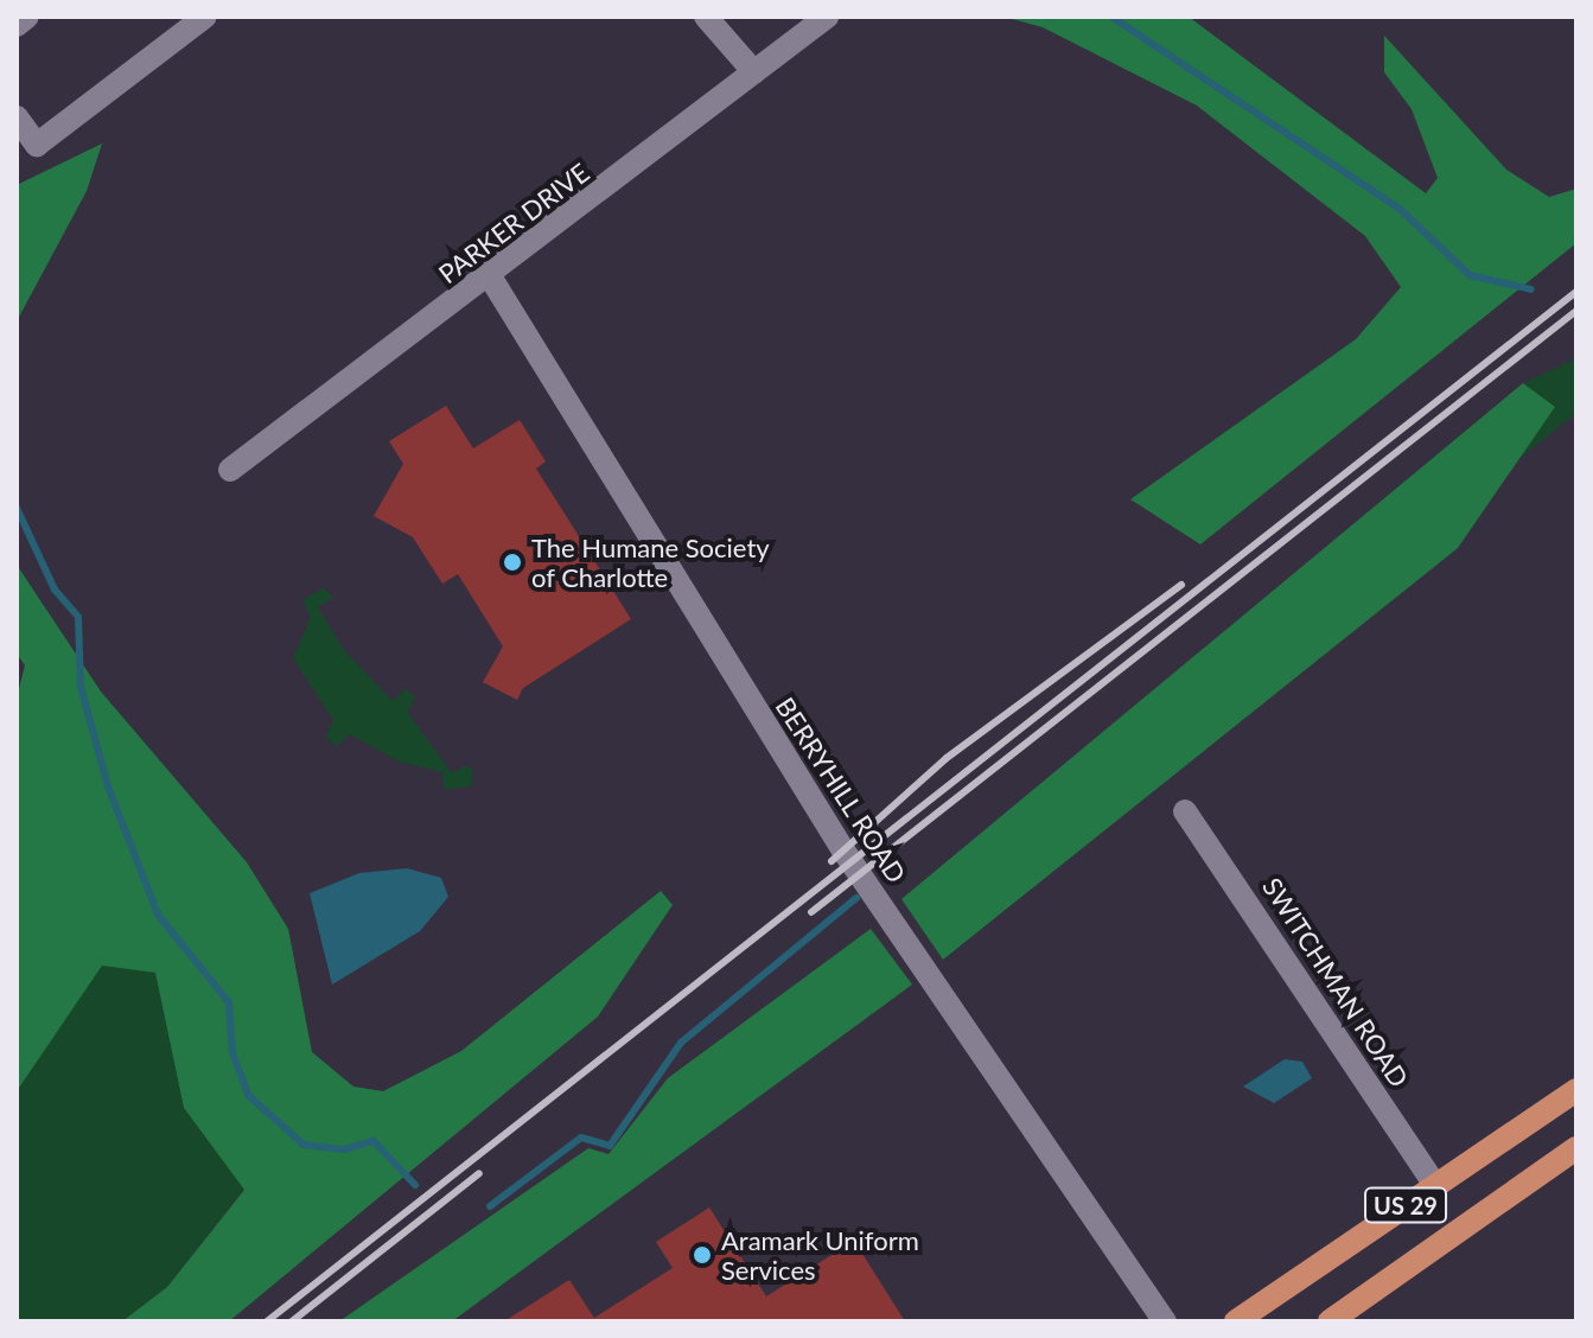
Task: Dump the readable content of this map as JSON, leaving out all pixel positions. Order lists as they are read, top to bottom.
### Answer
{
  "streets": {
    "main road": ["US 29"],
    "street": ["PARKER DRIVE", "BERRYHILL ROAD", "SWITCHMAN ROAD"]
  },
  "crossings": [
    ["PARKER DRIVE", "BERRYHILL ROAD"],
    ["SWITCHMAN ROAD", "US 29"]
  ],
  "places": ["The Humane Society of Charlotte", "Aramark Uniform Services"]
}
